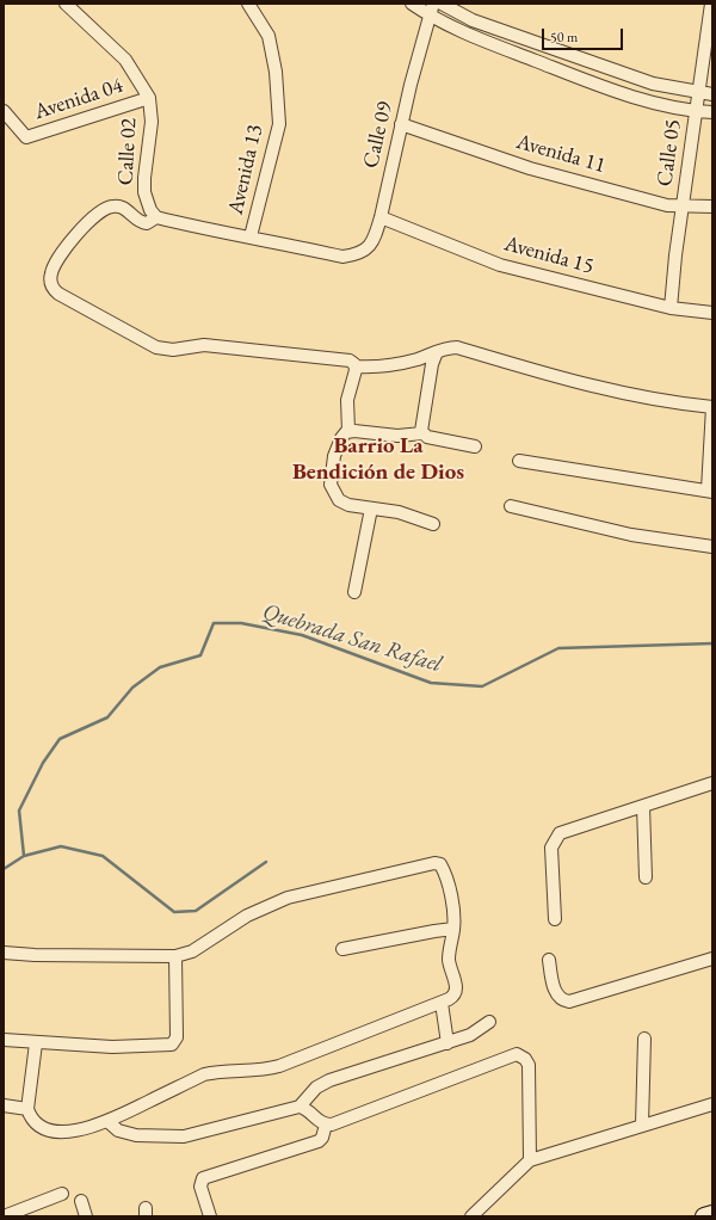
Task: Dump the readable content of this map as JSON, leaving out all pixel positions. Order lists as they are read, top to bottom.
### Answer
{
  "streets": {
    "street": [
      "Avenida 04",
      "Calle 09",
      "Calle 02",
      "Calle 05",
      "Avenida 11",
      "Avenida 13",
      "Avenida 15"
    ]
  },
  "crossings": [
    ["Avenida 04", "Calle 02"],
    ["Calle 09", "Avenida 11"],
    ["Calle 09", "Avenida 13"],
    ["Calle 09", "Avenida 15"],
    ["Calle 05", "Avenida 11"],
    ["Calle 05", "Avenida 15"]
  ],
  "districts": ["Barrio La Bendición de Dios"],
  "water": ["Quebrada San Rafael"],
  "scale_bar": "50 m"
}
